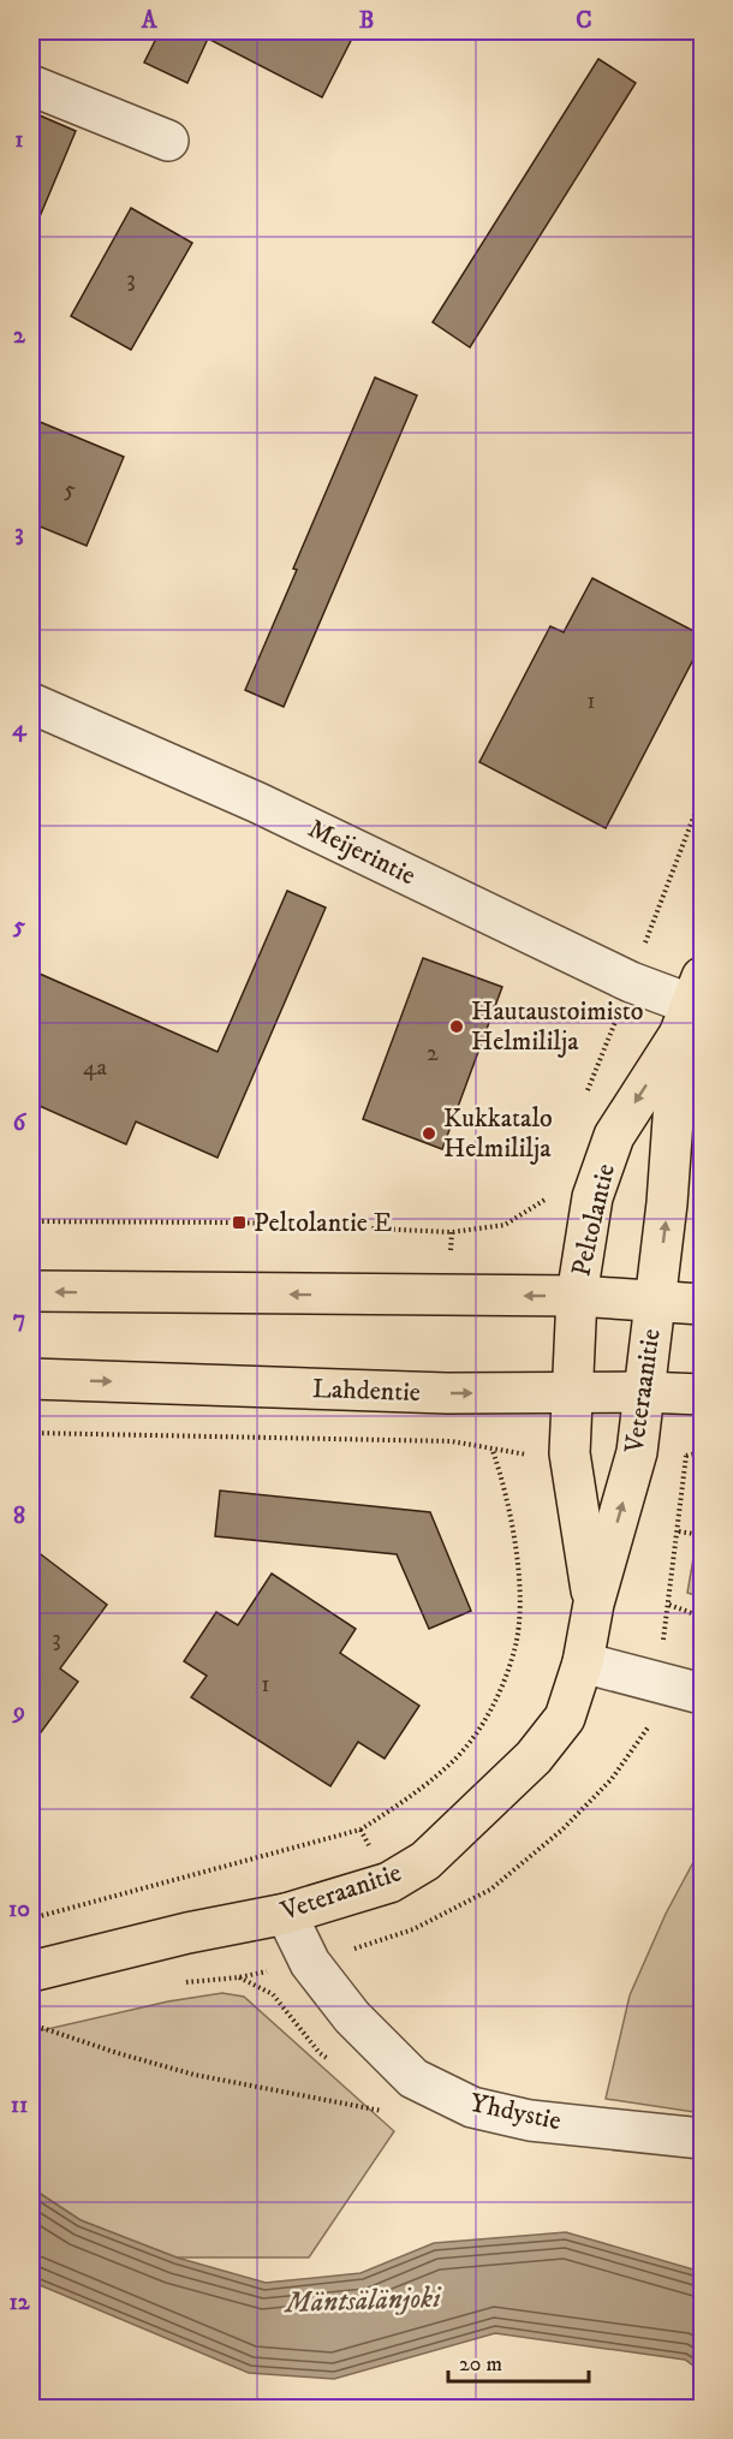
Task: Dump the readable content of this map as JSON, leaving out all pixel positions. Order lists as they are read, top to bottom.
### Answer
{
  "streets": {
    "main road": ["Peltolantie", "Lahdentie", "Veteraanitie"],
    "street": ["Meijerintie", "Yhdystie"]
  },
  "crossings": [
    ["Meijerintie", "Peltolantie"],
    ["Peltolantie", "Veteraanitie"],
    ["Lahdentie", "Veteraanitie"],
    ["Veteraanitie", "Yhdystie"]
  ],
  "water": ["Mäntsälänjoki"],
  "places": {
    "other": ["Hautaustoimisto Helmililja", "Kukkatalo Helmililja"],
    "transit": ["Peltolantie E"]
  },
  "house_numbers": [
    "3",
    "5",
    "1",
    "2",
    "4a",
    "3",
    "1"
  ],
  "scale_bar": "20 m",
  "grid": {
    "columns": ["A", "B", "C"],
    "rows": [
      "1",
      "2",
      "3",
      "4",
      "5",
      "6",
      "7",
      "8",
      "9",
      "10",
      "11",
      "12"
    ]
  }
}
